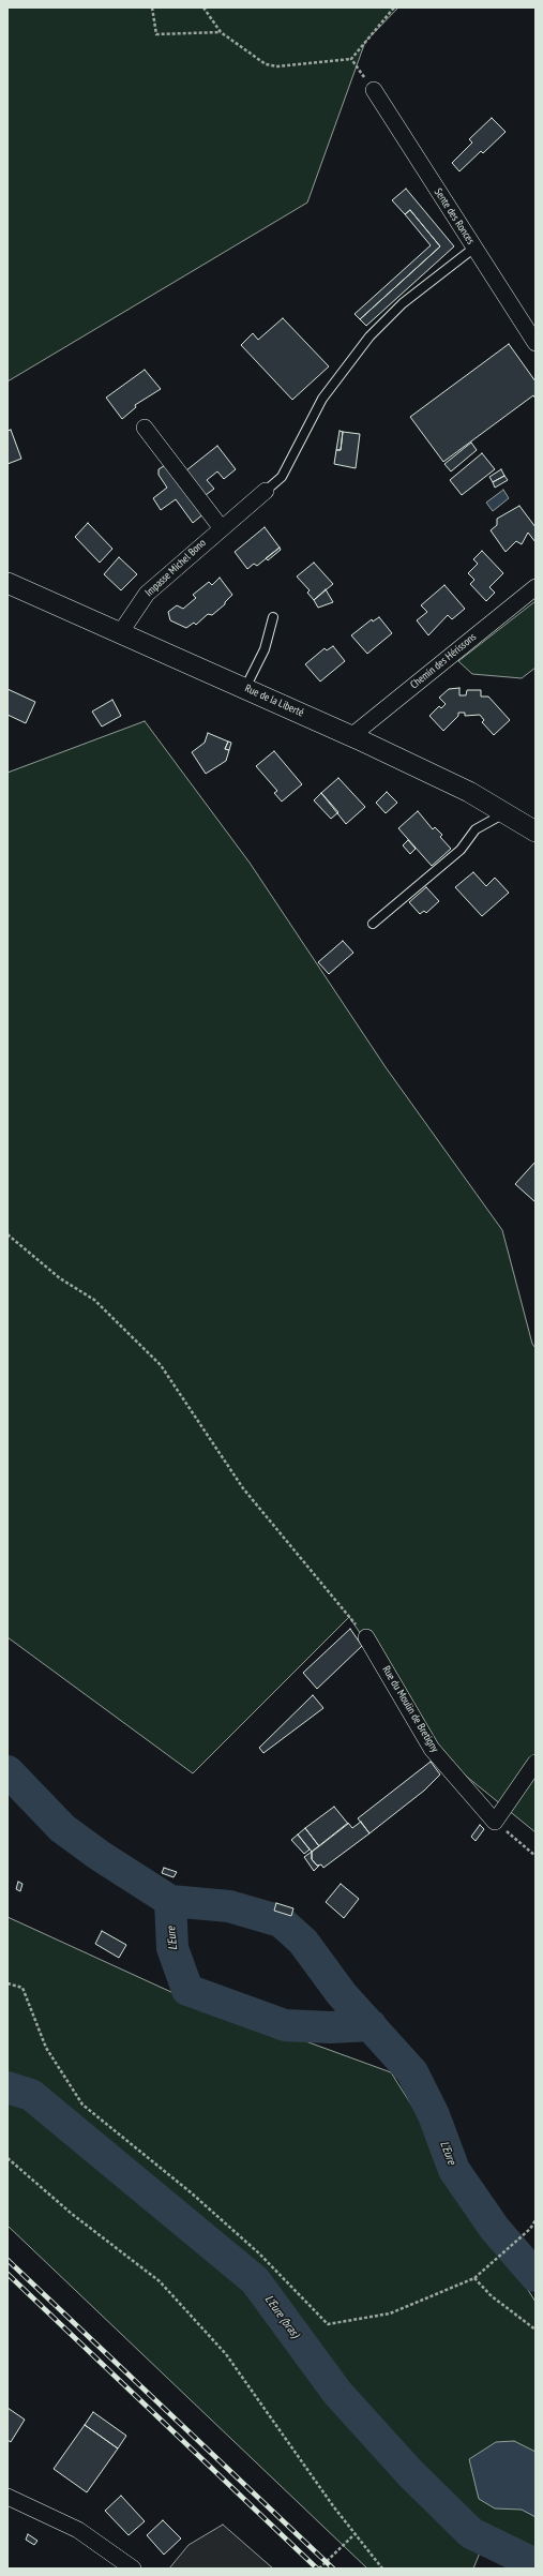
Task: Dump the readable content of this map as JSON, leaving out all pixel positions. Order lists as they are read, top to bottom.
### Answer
{
  "streets": {
    "street": [
      "Sente des Ronces",
      "Impasse Michel Bono",
      "Chemin des Hérissons",
      "Rue de la Liberté",
      "Rue du Moulin de Bretigny"
    ]
  },
  "crossings": [
    ["Impasse Michel Bono", "Rue de la Liberté"],
    ["Chemin des Hérissons", "Rue de la Liberté"]
  ],
  "water": ["L'Eure", "L'Eure (bras)"]
}
